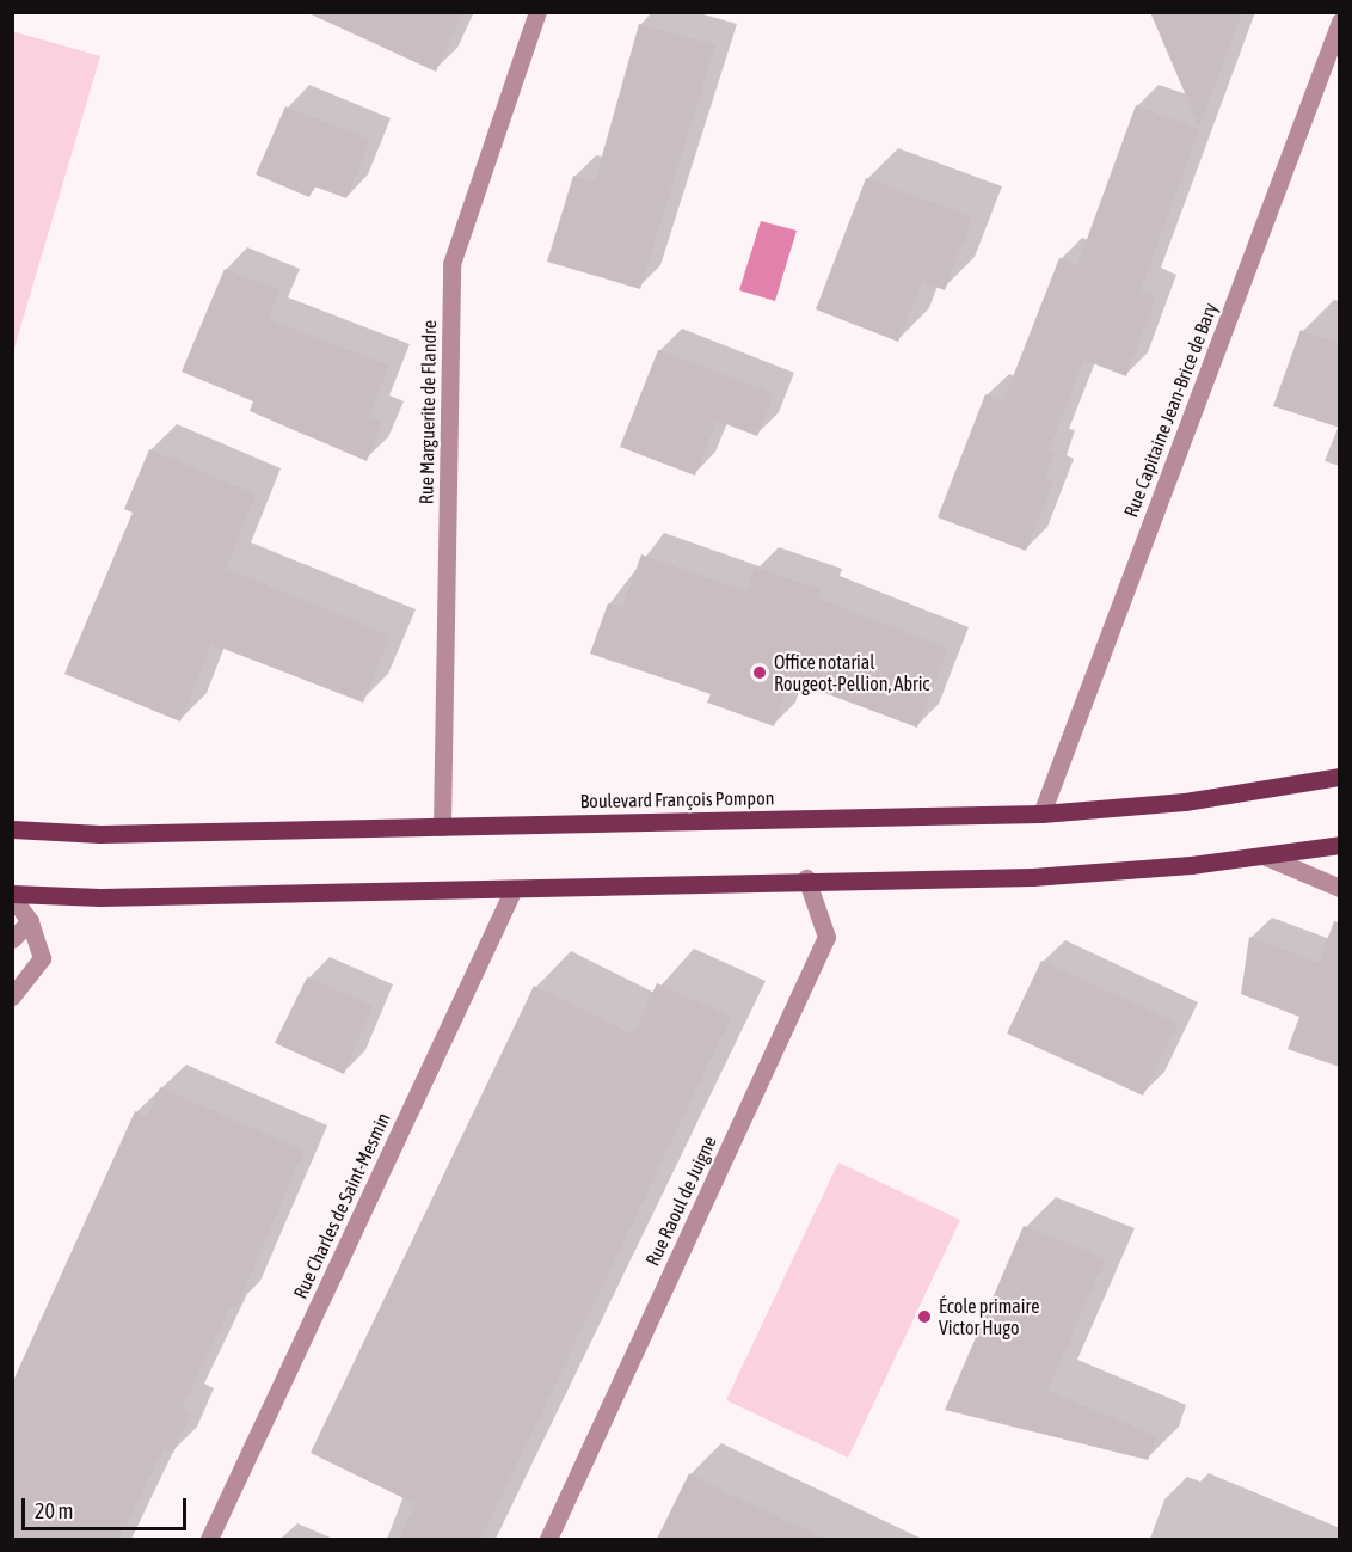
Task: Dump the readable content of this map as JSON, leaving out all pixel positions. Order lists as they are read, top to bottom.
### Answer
{
  "streets": {
    "main road": ["Boulevard François Pompon"],
    "street": [
      "Rue Capitaine Jean-Brice de Bary",
      "Rue Marguerite de Flandre",
      "Rue Raoul de Juigne",
      "Rue Charles de Saint-Mesmin"
    ]
  },
  "crossings": [
    ["Rue Capitaine Jean-Brice de Bary", "Boulevard François Pompon"],
    ["Rue Marguerite de Flandre", "Boulevard François Pompon"]
  ],
  "places": ["Office notarial Rougeot-Pellion, Abric", "École primaire Victor Hugo"],
  "scale_bar": "20 m"
}
